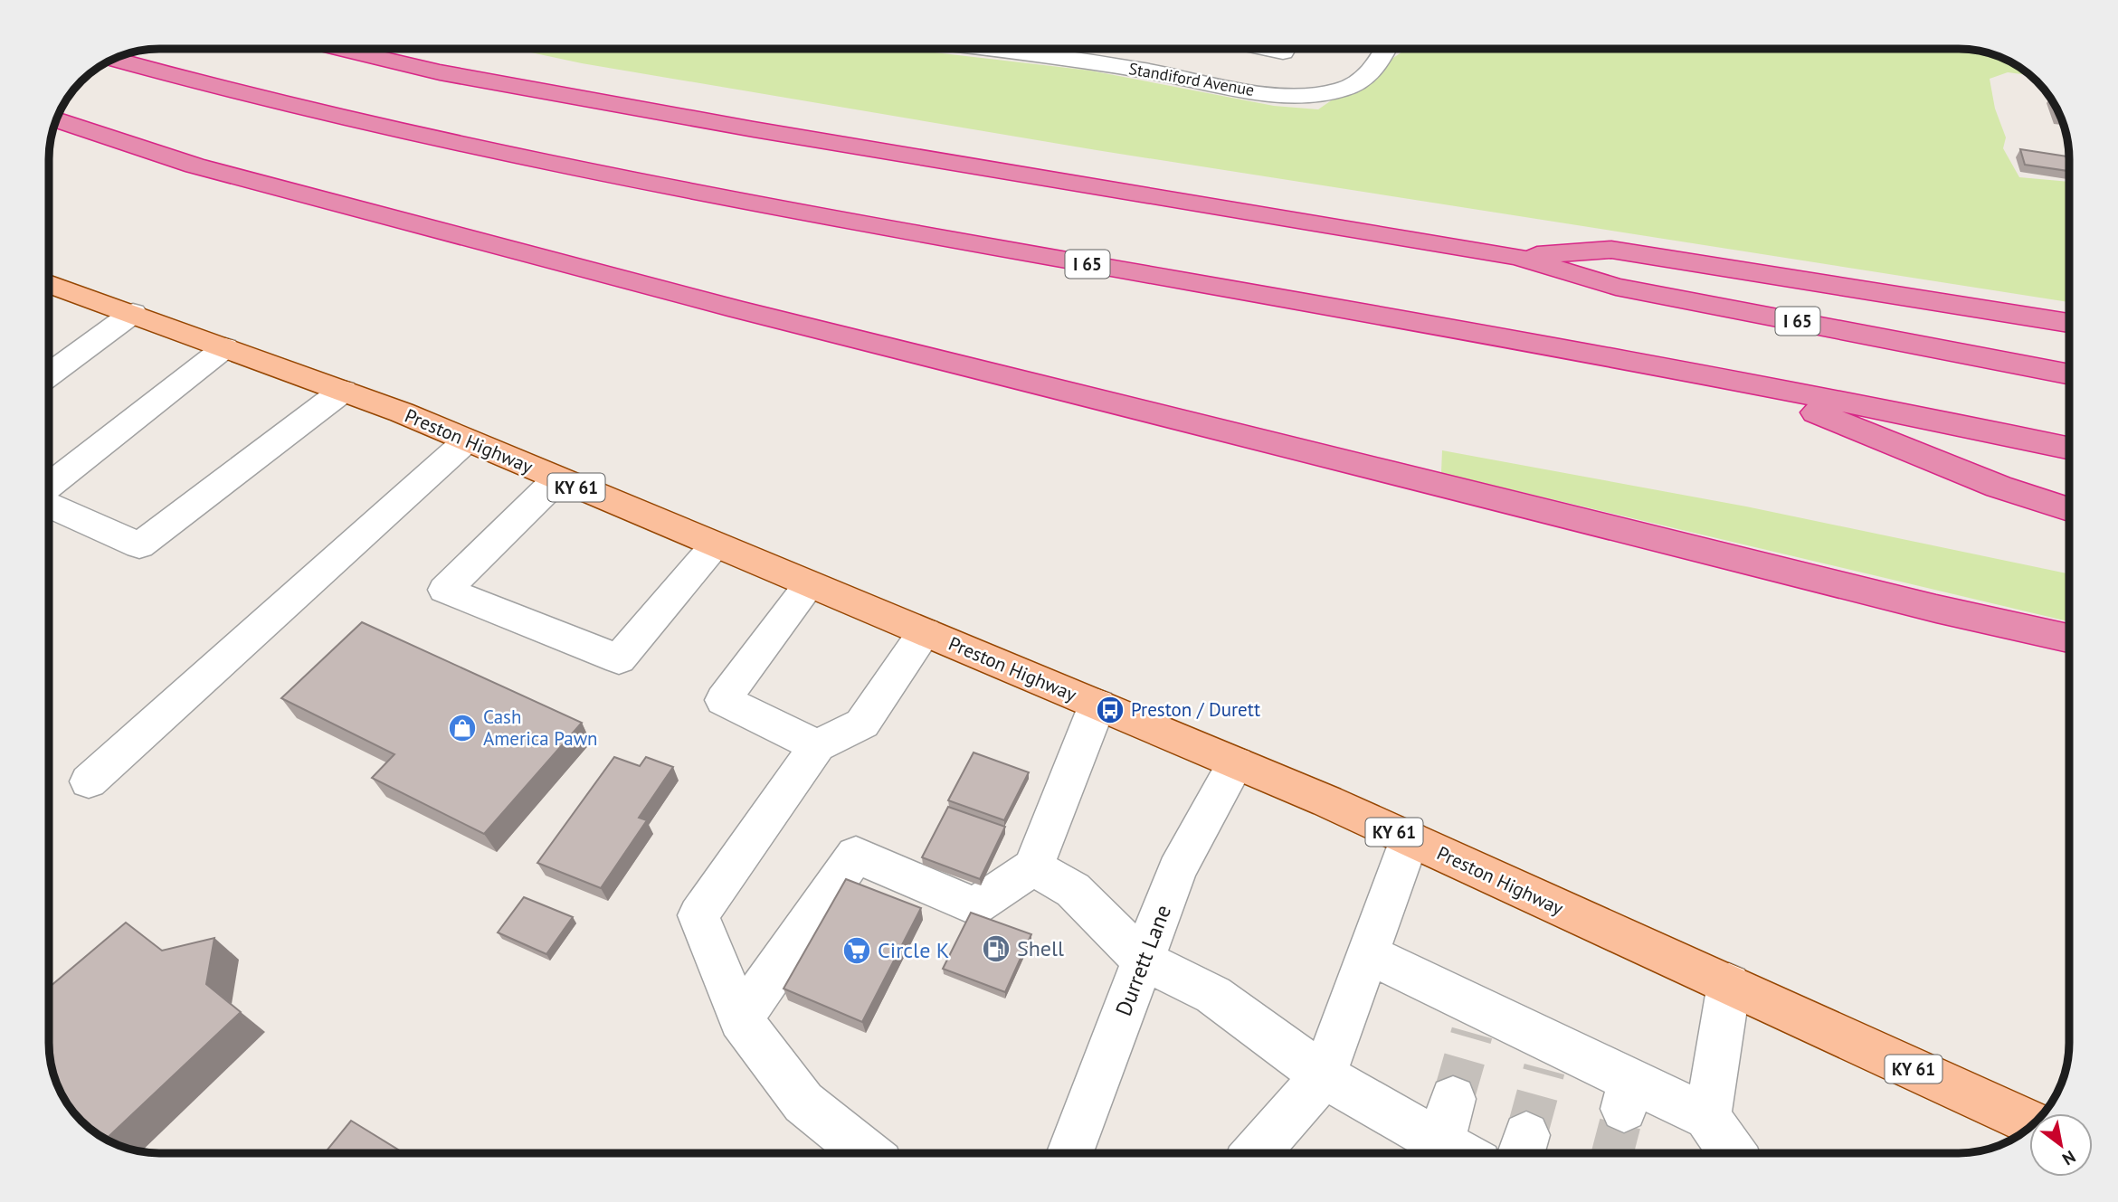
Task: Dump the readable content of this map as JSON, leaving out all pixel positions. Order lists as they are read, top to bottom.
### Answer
{
  "streets": {
    "highway": ["I 65"],
    "main road": ["Preston Highway", "KY 61"],
    "street": ["Standiford Avenue", "Durrett Lane"]
  },
  "crossings": [
    ["Preston Highway", "Durrett Lane"]
  ],
  "places": {
    "bus stop": ["Preston / Durett"],
    "shop": ["Cash America Pawn"],
    "fuel station": ["Shell"],
    "supermarket": ["Circle K"]
  },
  "north": "bottom right"
}
